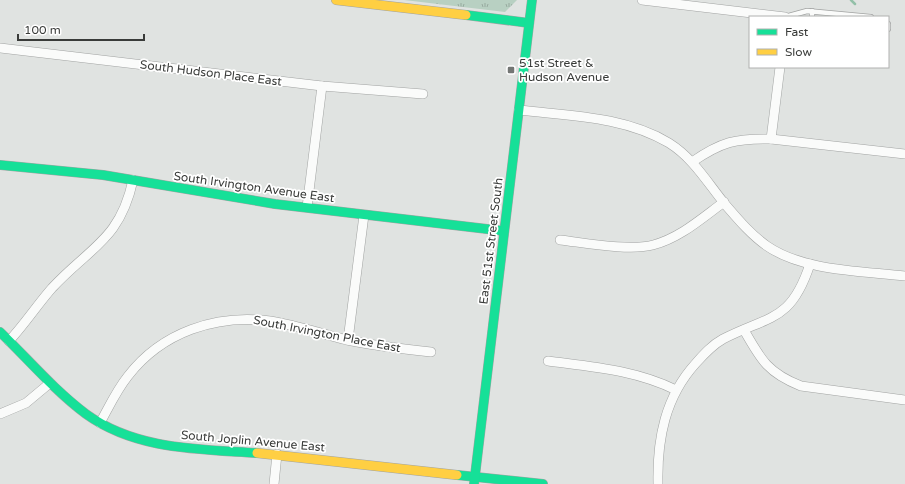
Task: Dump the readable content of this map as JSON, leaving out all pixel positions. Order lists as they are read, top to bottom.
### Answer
{
  "streets": {
    "street": [
      "South Hudson Place East",
      "South Irvington Avenue East",
      "East 51st Street South",
      "South Irvington Place East",
      "South Joplin Avenue East"
    ]
  },
  "crossings": [
    ["South Irvington Avenue East", "East 51st Street South"],
    ["East 51st Street South", "South Joplin Avenue East"],
    ["South Irvington Place East", "South Joplin Avenue East"]
  ],
  "places": {
    "transit": ["51st Street & Hudson Avenue"]
  },
  "legend": ["Fast", "Slow"],
  "scale_bar": "100 m"
}
